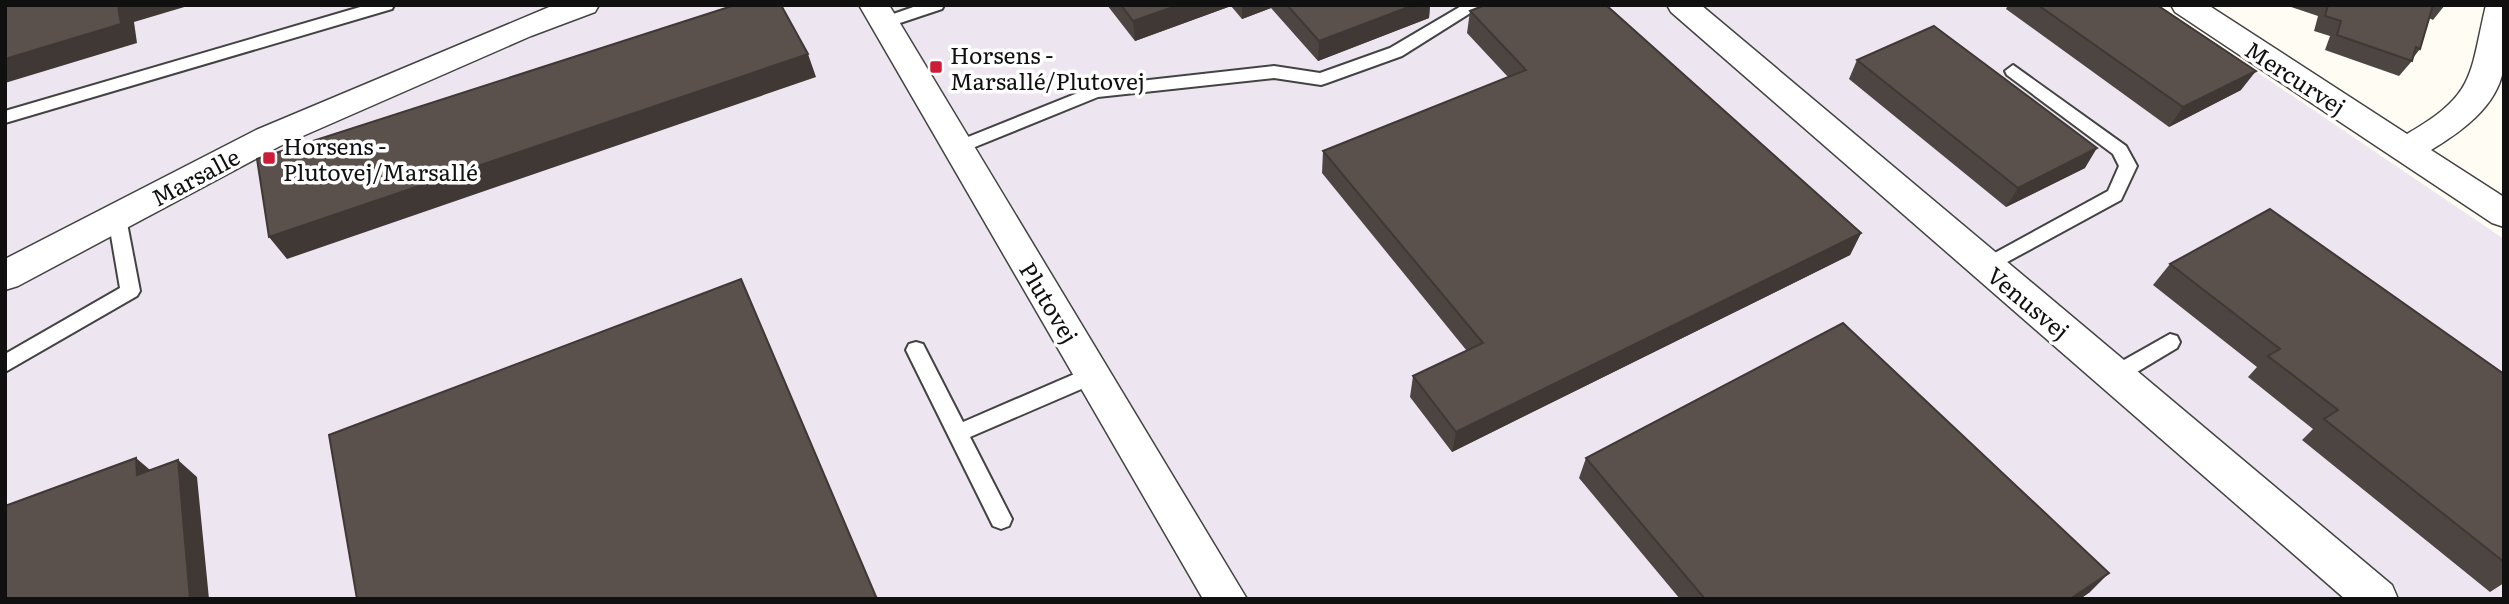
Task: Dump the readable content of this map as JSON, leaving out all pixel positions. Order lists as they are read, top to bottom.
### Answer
{
  "streets": {
    "street": [
      "Mercurvej",
      "Marsalle",
      "Plutovej",
      "Venusvej"
    ]
  },
  "places": {
    "transit": ["Horsens - Marsallé/Plutovej", "Horsens - Plutovej/Marsallé"]
  }
}
